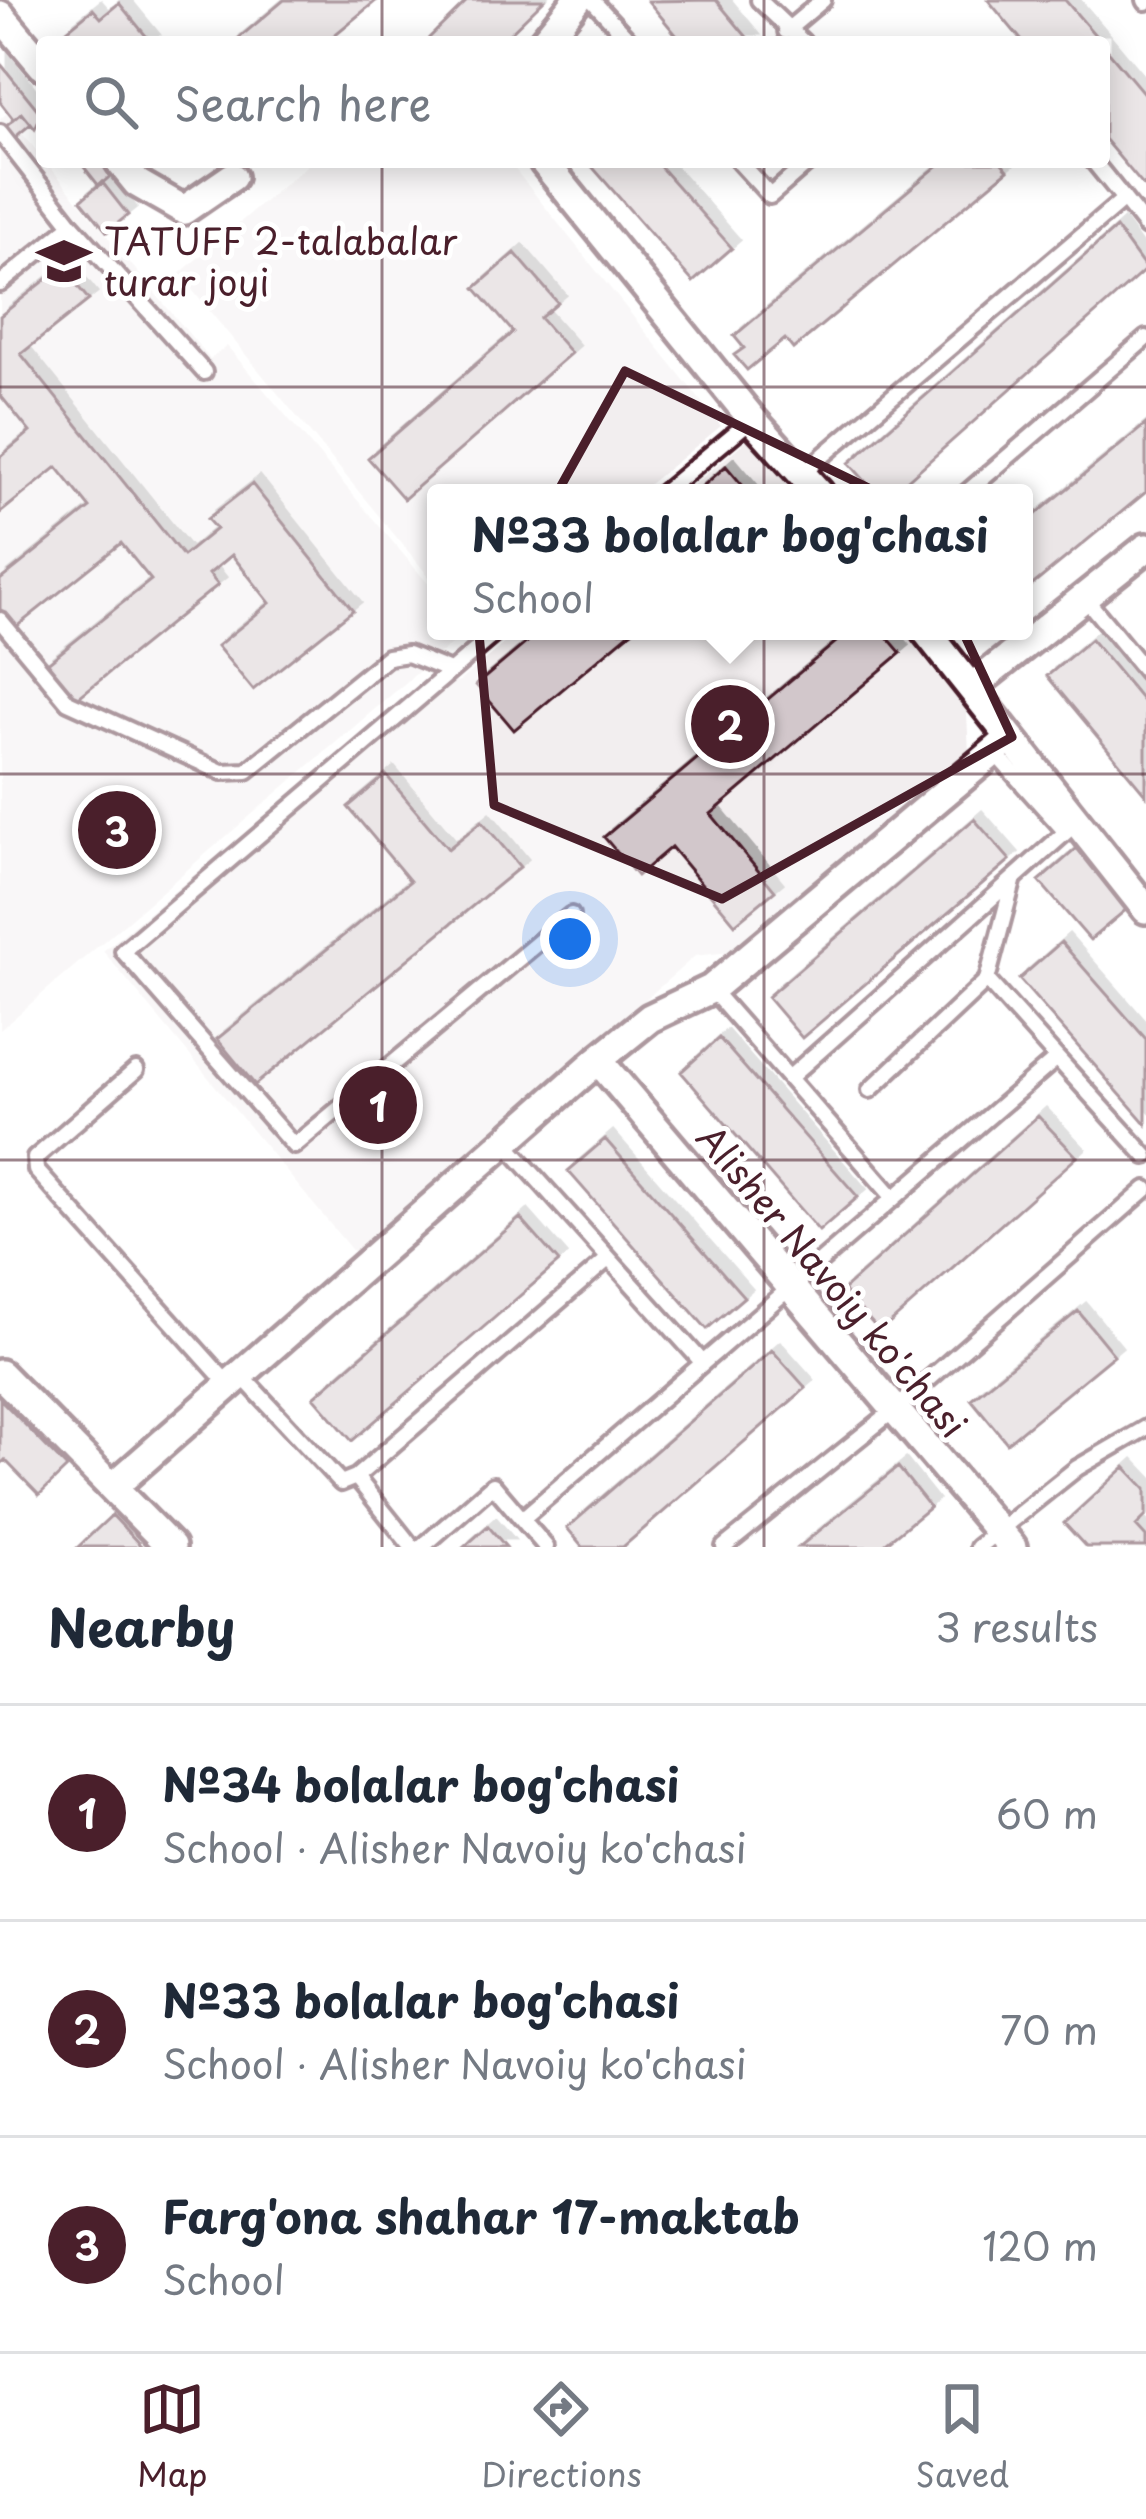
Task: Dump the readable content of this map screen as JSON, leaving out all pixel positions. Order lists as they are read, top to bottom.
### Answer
{
  "streets": {
    "street": ["Alisher Navoiy ko'chasi"]
  },
  "places": {
    "school or university": ["TATUFF 2-talabalar turar joyi"]
  },
  "page": {
    "search": "Search here",
    "popup": ["№33 bolalar bog'chasi", "School"],
    "pins": ["2", "3", "1"],
    "heading": ["Nearby", "3 results"],
    "list": [
      {
        "mark": "1",
        "name": "№34 bolalar bog'chasi",
        "note": "School · Alisher Navoiy ko'chasi",
        "value": "60 m"
      },
      {
        "mark": "2",
        "name": "№33 bolalar bog'chasi",
        "note": "School · Alisher Navoiy ko'chasi",
        "value": "70 m"
      },
      {
        "mark": "3",
        "name": "Farg'ona shahar 17-maktab",
        "note": "School",
        "value": "120 m"
      }
    ],
    "nav": ["Map", "Directions", "Saved"]
  }
}
